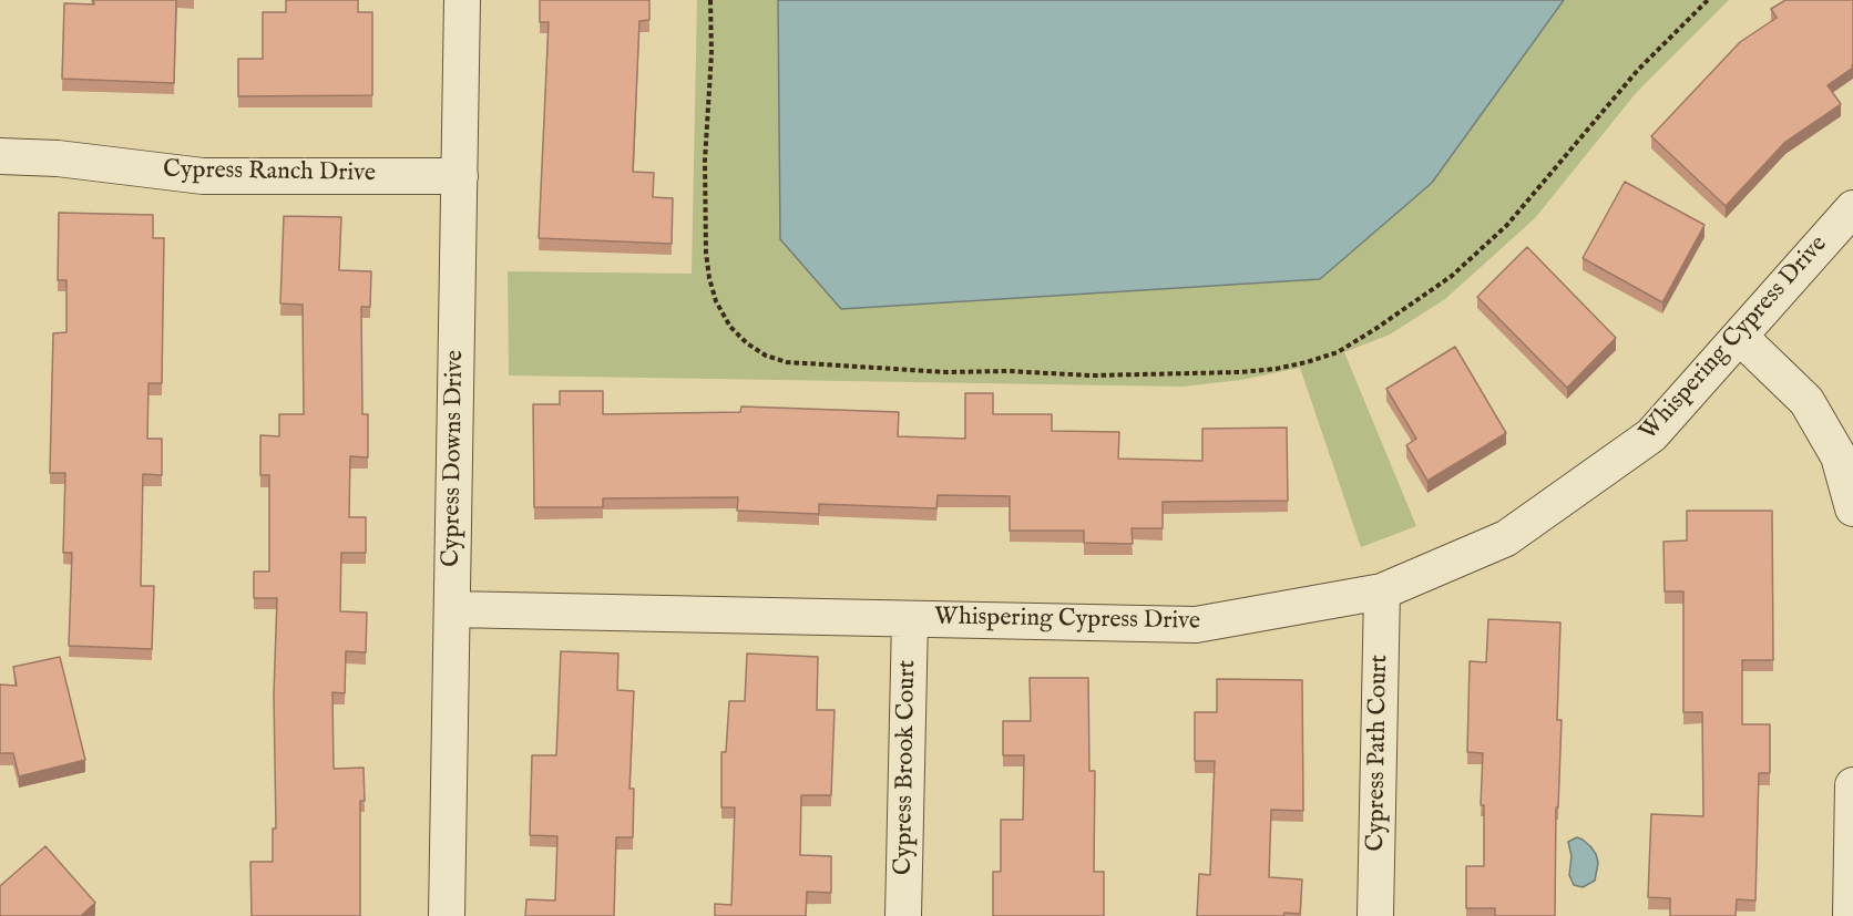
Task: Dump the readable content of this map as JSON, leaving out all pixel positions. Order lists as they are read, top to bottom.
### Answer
{
  "streets": {
    "street": [
      "Cypress Ranch Drive",
      "Whispering Cypress Drive",
      "Cypress Downs Drive",
      "Cypress Path Court",
      "Cypress Brook Court"
    ]
  },
  "crossings": [
    ["Cypress Ranch Drive", "Cypress Downs Drive"],
    ["Whispering Cypress Drive", "Cypress Downs Drive"],
    ["Whispering Cypress Drive", "Cypress Path Court"],
    ["Whispering Cypress Drive", "Cypress Brook Court"]
  ]
}
